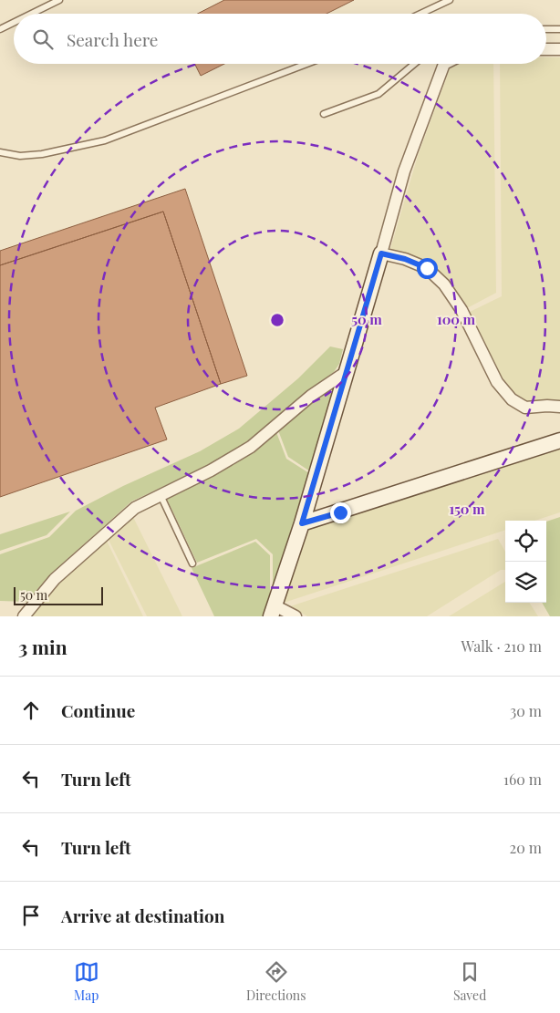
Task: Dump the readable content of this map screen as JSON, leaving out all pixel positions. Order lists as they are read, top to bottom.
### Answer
{
  "scale_bar": "50 m",
  "page": {
    "search": "Search here",
    "scale": "50 m",
    "heading": ["3 min", "Walk · 210 m"],
    "list": [
      ["Continue", "30 m"],
      ["Turn left", "160 m"],
      ["Turn left", "20 m"],
      "Arrive at destination"
    ],
    "nav": ["Map", "Directions", "Saved"]
  },
  "rings": ["50 m", "100 m", "150 m"]
}
